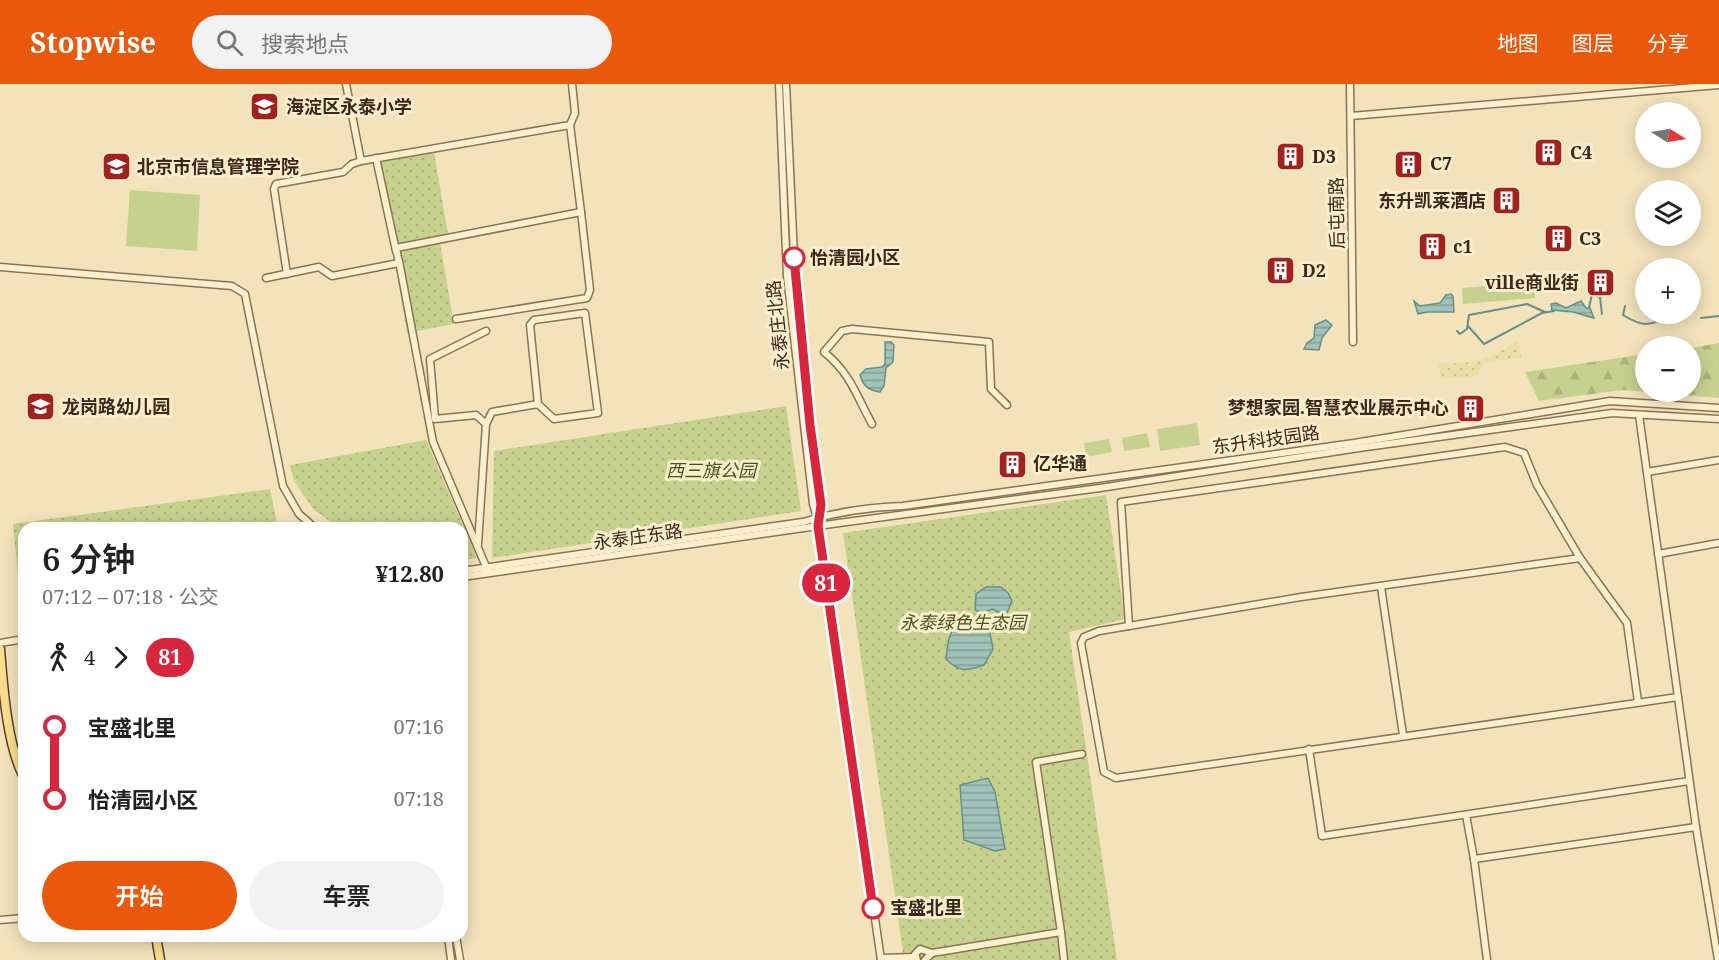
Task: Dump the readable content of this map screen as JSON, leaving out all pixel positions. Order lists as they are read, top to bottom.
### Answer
{
  "streets": {
    "street": [
      "后屯南路",
      "永泰庄北路",
      "东升科技园路",
      "永泰庄东路"
    ]
  },
  "crossings": [
    ["永泰庄北路", "东升科技园路"],
    ["永泰庄北路", "永泰庄东路"],
    ["东升科技园路", "永泰庄东路"]
  ],
  "parks": ["西三旗公园", "永泰绿色生态园"],
  "places": {
    "school or university": ["海淀区永泰小学", "北京市信息管理学院", "龙岗路幼儿园"],
    "building": [
      "C4",
      "D3",
      "C7",
      "东升凯莱酒店",
      "C3",
      "c1",
      "D2",
      "ville商业街",
      "梦想家园.智慧农业展示中心",
      "亿华通"
    ],
    "other": ["怡清园小区", "宝盛北里"]
  },
  "lines": ["bus line 81"],
  "north": "right",
  "page": {
    "header": "Stopwise",
    "search": "搜索地点",
    "nav": ["地图", "图层", "分享"],
    "on_map": "81",
    "map_buttons": ["+", "−"],
    "heading": ["6 分钟", "07:12 – 07:18 · 公交", "¥12.80"],
    "legs": ["4", "81"],
    "list": [
      {
        "name": "宝盛北里",
        "value": "07:16"
      },
      {
        "name": "怡清园小区",
        "value": "07:18"
      }
    ],
    "buttons": ["开始", "车票"]
  }
}
